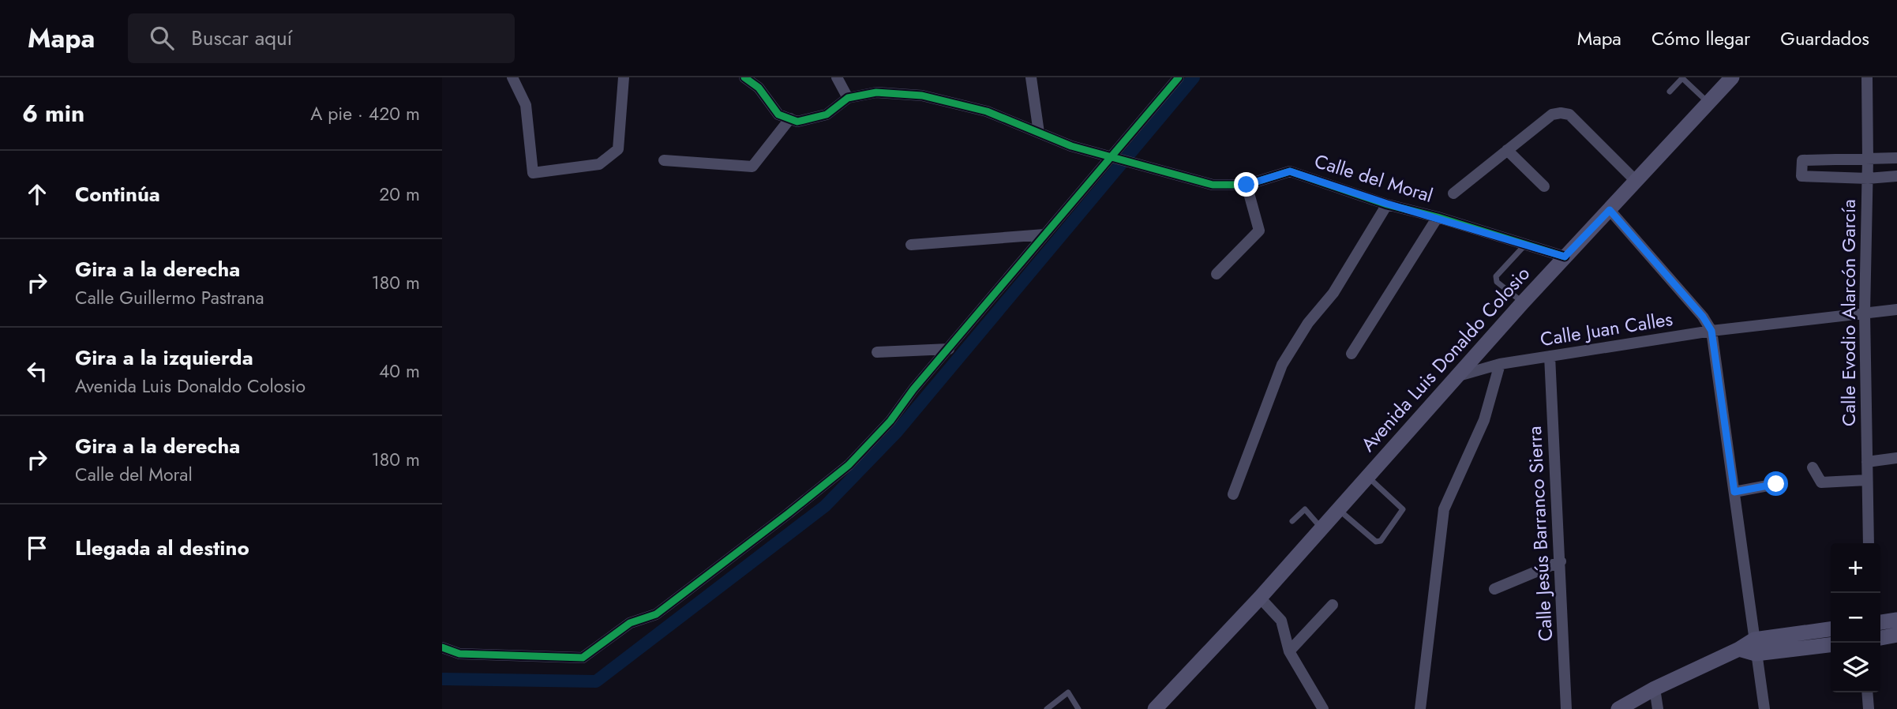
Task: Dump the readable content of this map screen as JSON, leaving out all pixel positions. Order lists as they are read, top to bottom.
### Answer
{
  "streets": {
    "main road": ["Avenida Luis Donaldo Colosio"],
    "street": [
      "Calle del Moral",
      "Calle Evodio Alarcón García",
      "Calle Juan Calles",
      "Calle Jesús Barranco Sierra"
    ]
  },
  "crossings": [
    ["Calle del Moral", "Avenida Luis Donaldo Colosio"],
    ["Calle Evodio Alarcón García", "Calle Juan Calles"],
    ["Calle Juan Calles", "Avenida Luis Donaldo Colosio"],
    ["Calle Juan Calles", "Calle Jesús Barranco Sierra"]
  ],
  "page": {
    "header": "Mapa",
    "search": "Buscar aquí",
    "nav": ["Mapa", "Cómo llegar", "Guardados"],
    "heading": ["6 min", "A pie · 420 m"],
    "list": [
      ["Continúa", "20 m"],
      ["Gira a la derecha", "Calle Guillermo Pastrana", "180 m"],
      ["Gira a la izquierda", "Avenida Luis Donaldo Colosio", "40 m"],
      ["Gira a la derecha", "Calle del Moral", "180 m"],
      "Llegada al destino"
    ],
    "map_buttons": ["+", "−"]
  }
}
